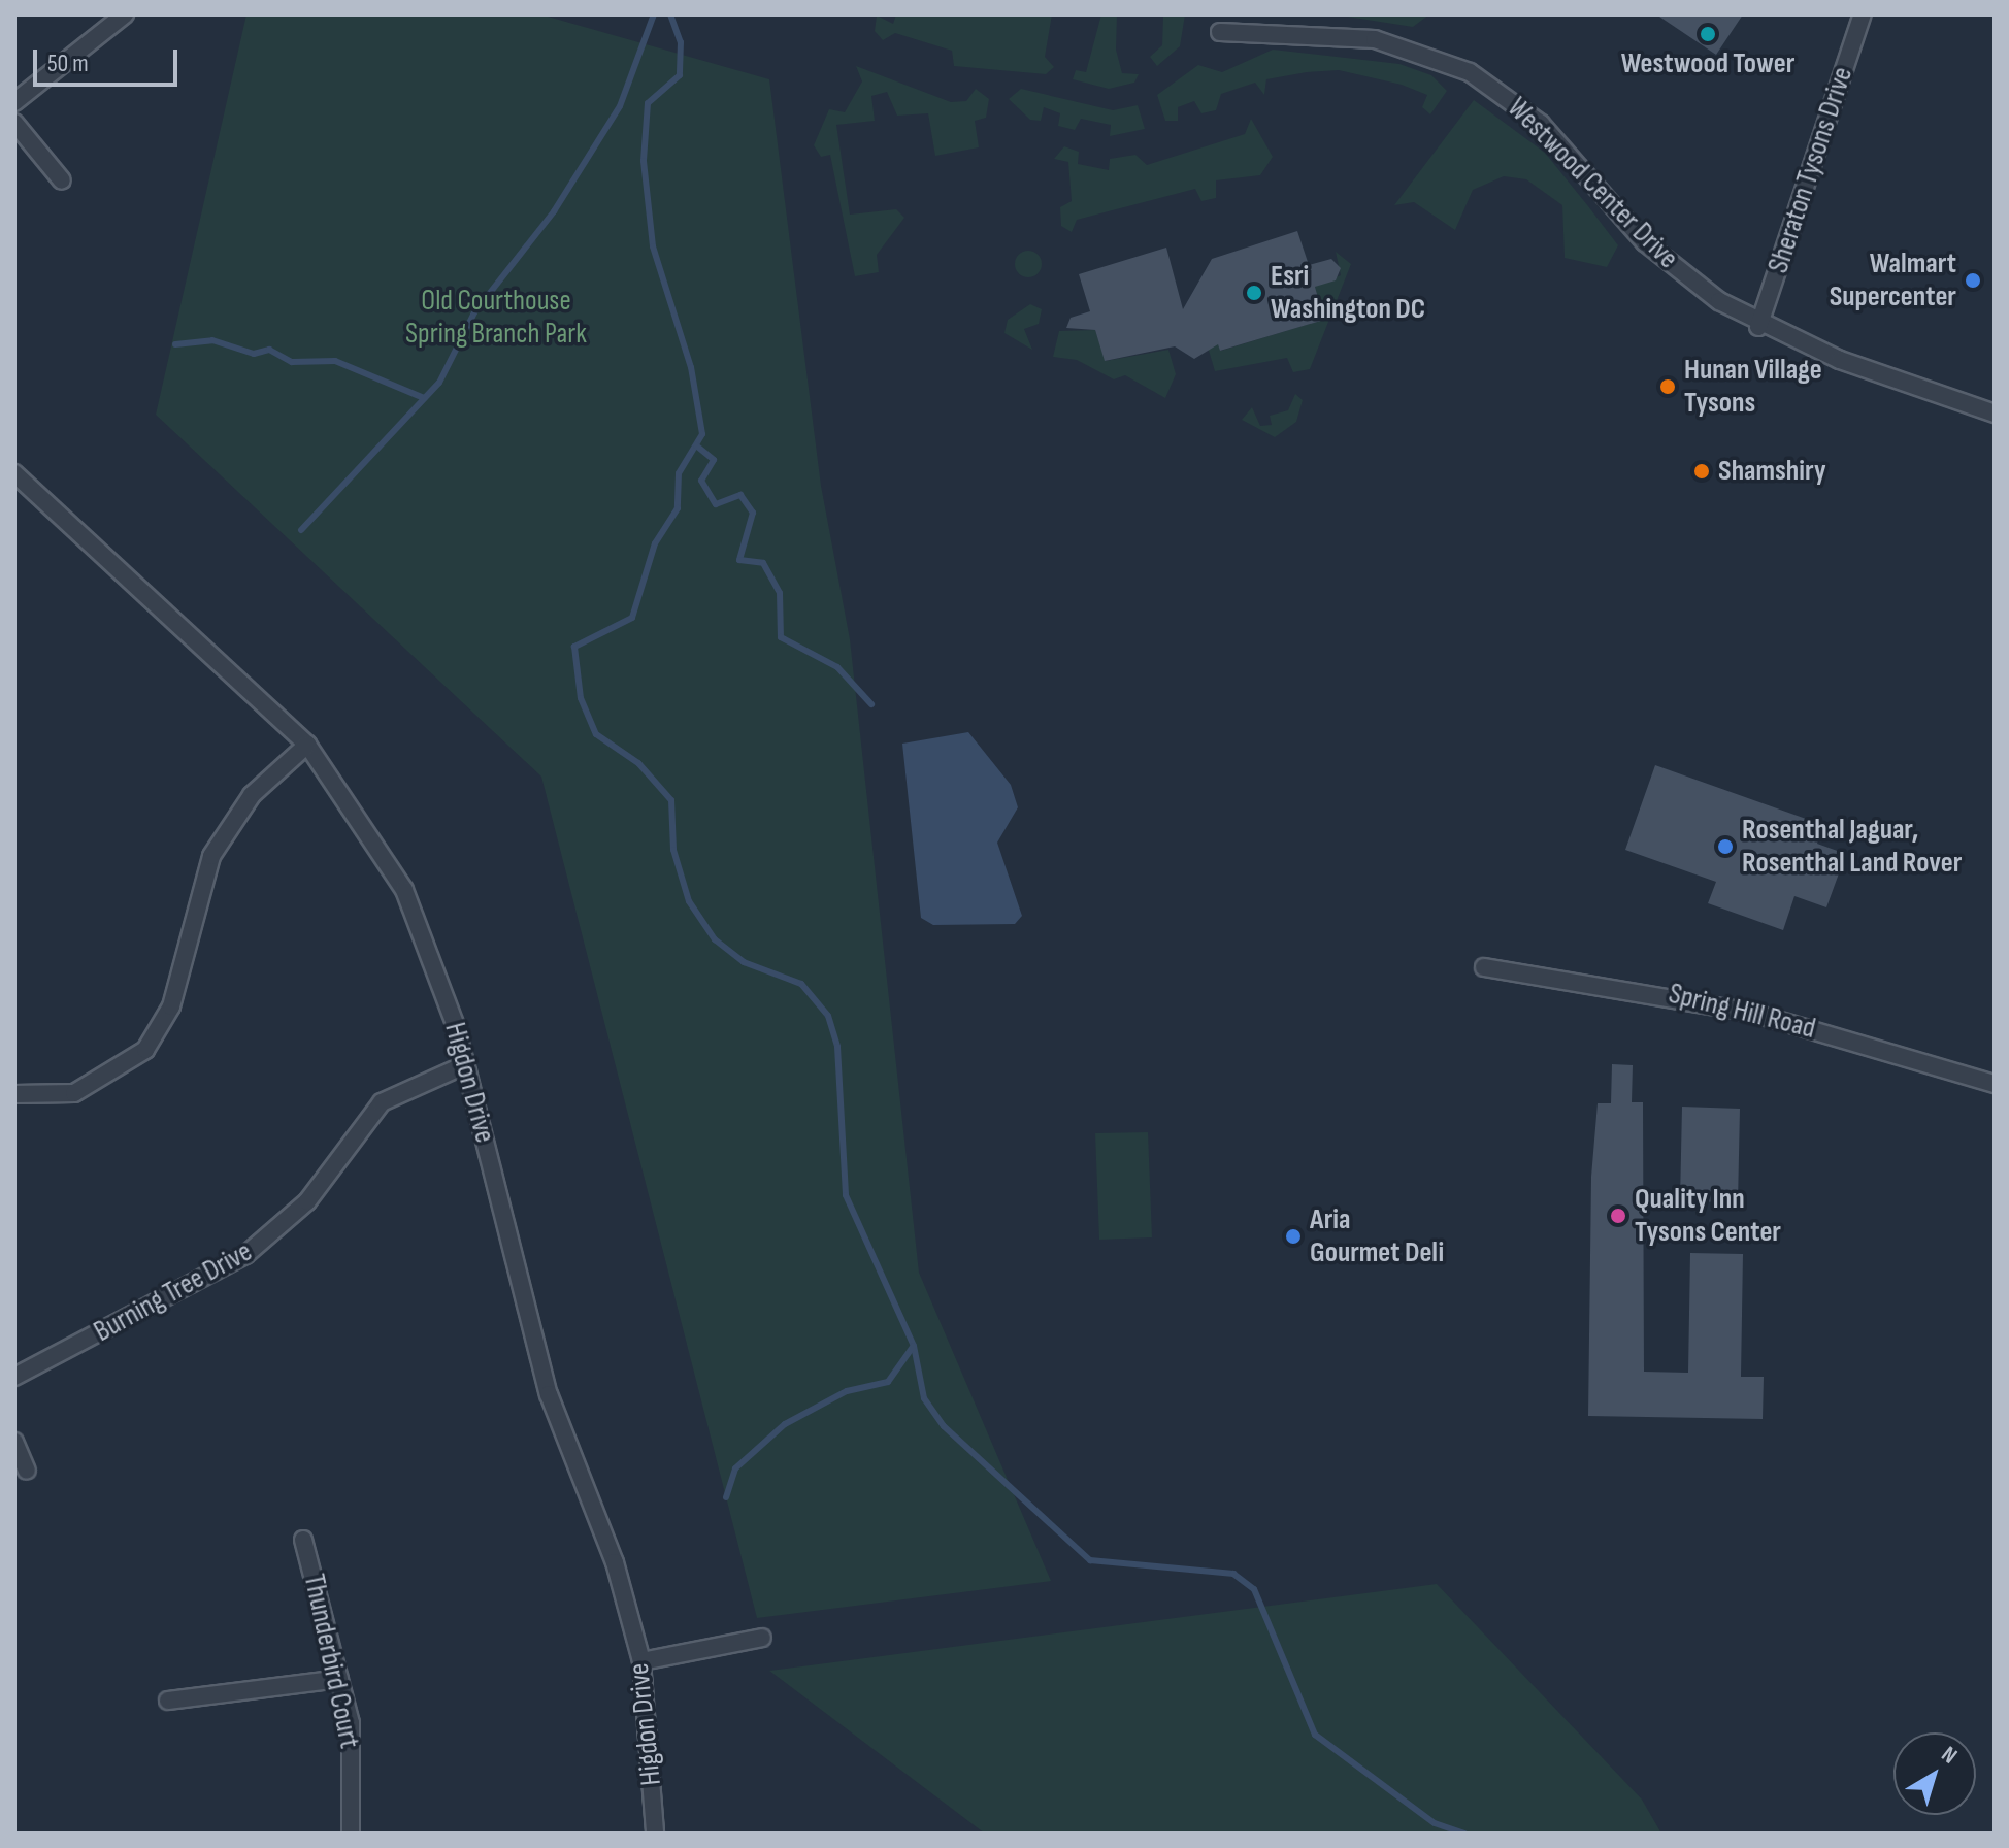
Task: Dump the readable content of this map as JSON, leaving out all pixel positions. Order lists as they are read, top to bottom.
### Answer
{
  "streets": {
    "street": [
      "Sheraton Tysons Drive",
      "Westwood Center Drive",
      "Spring Hill Road",
      "Higdon Drive",
      "Burning Tree Drive",
      "Thunderbird Court"
    ]
  },
  "crossings": [
    ["Sheraton Tysons Drive", "Westwood Center Drive"],
    ["Higdon Drive", "Burning Tree Drive"]
  ],
  "parks": ["Old Courthouse Spring Branch Park"],
  "places": [
    "Westwood Tower",
    "Walmart Supercenter",
    "Esri Washington DC",
    "Hunan Village Tysons",
    "Shamshiry",
    "Rosenthal Jaguar, Rosenthal Land Rover",
    "Quality Inn Tysons Center",
    "Aria Gourmet Deli"
  ],
  "scale_bar": "50 m",
  "north": "top right"
}
